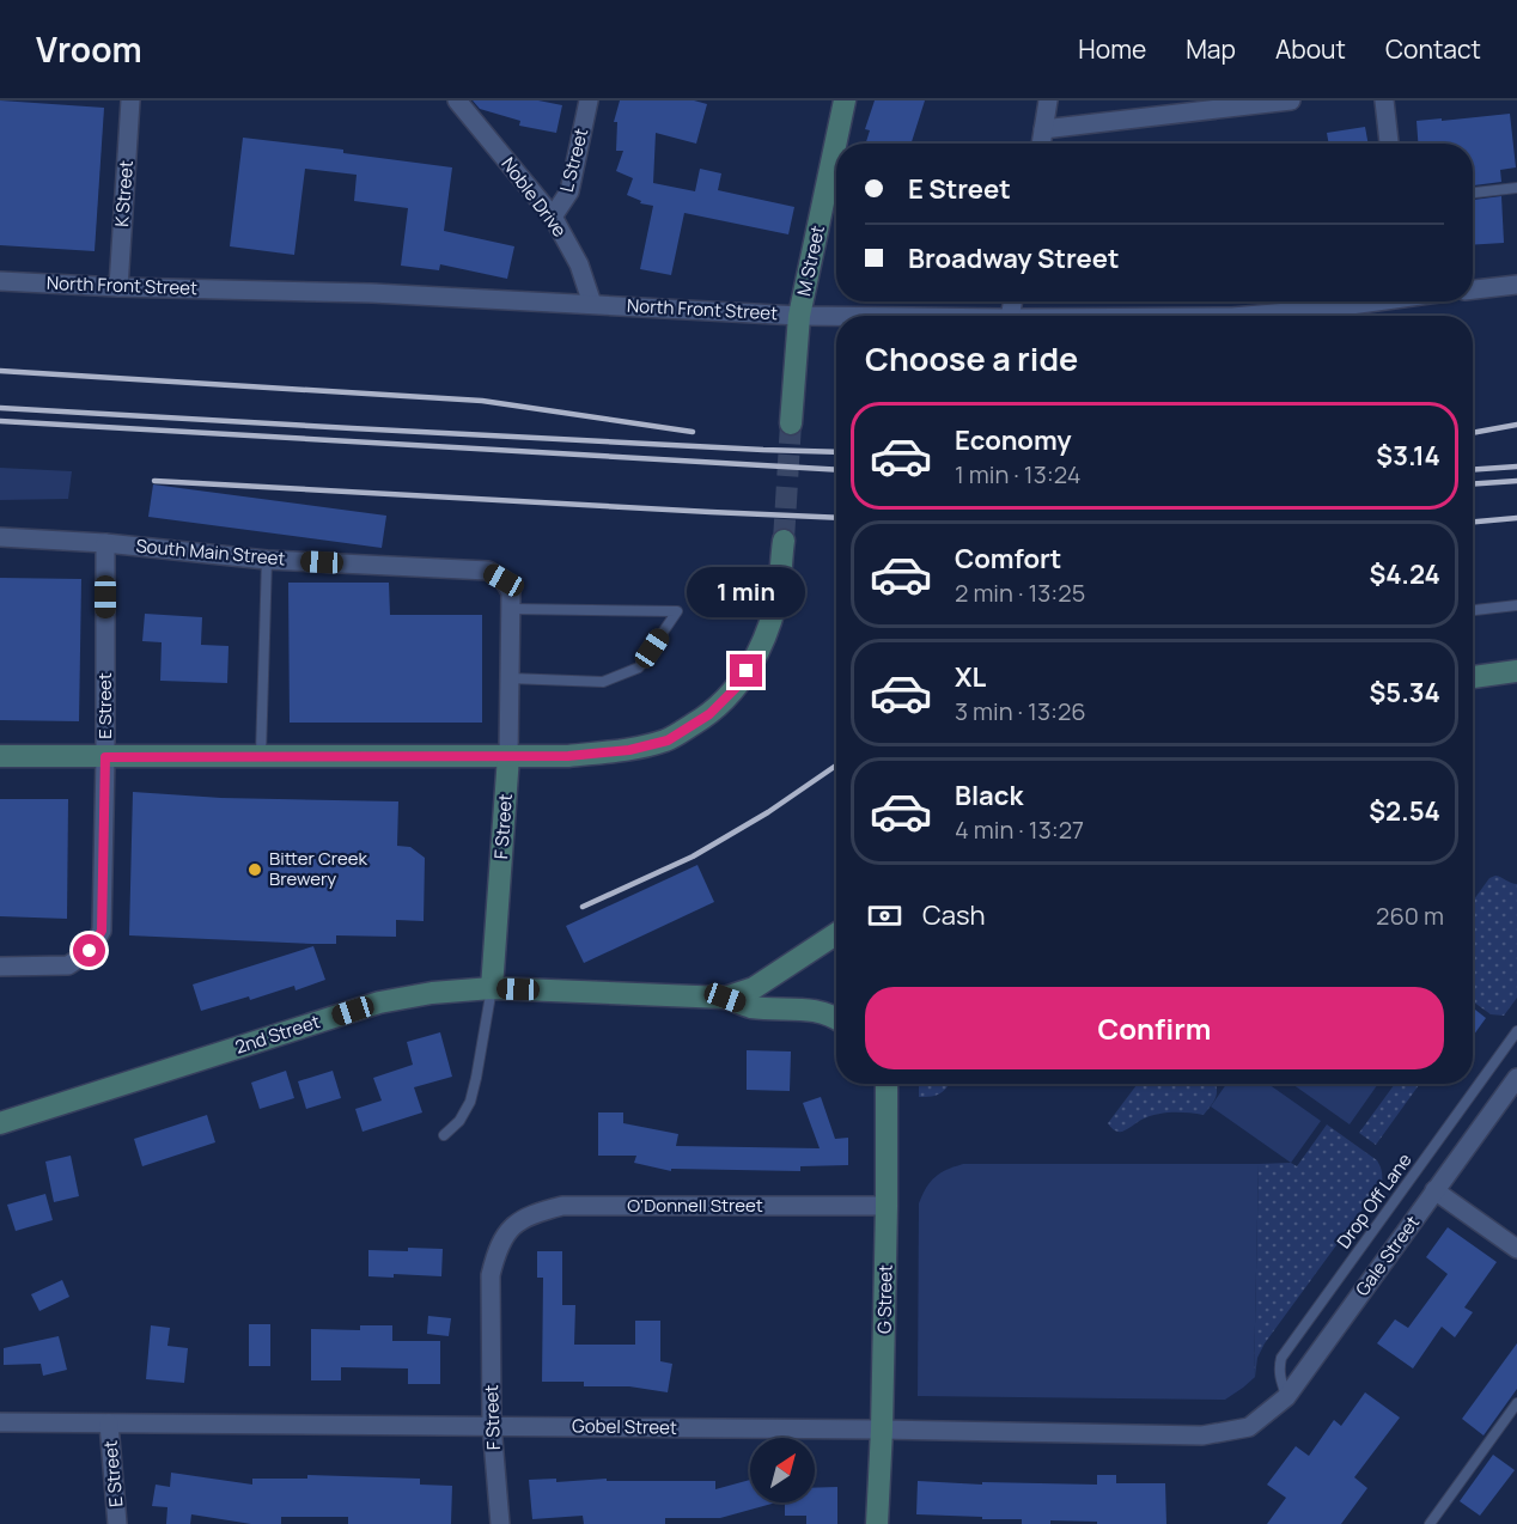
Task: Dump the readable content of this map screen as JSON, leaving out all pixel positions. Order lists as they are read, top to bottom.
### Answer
{
  "streets": {
    "street": [
      "L Street",
      "K Street",
      "Noble Drive",
      "M Street",
      "North Front Street",
      "South Main Street",
      "E Street",
      "F Street",
      "2nd Street",
      "O'Donnell Street",
      "Gale Street",
      "G Street",
      "Gobel Street"
    ],
    "lane": ["Drop Off Lane"]
  },
  "crossings": [
    ["L Street", "Noble Drive"],
    ["K Street", "North Front Street"],
    ["Noble Drive", "North Front Street"],
    ["M Street", "North Front Street"],
    ["South Main Street", "E Street"],
    ["South Main Street", "F Street"],
    ["E Street", "Gobel Street"],
    ["F Street", "2nd Street"],
    ["F Street", "O'Donnell Street"],
    ["F Street", "Gobel Street"],
    ["Drop Off Lane", "Gale Street"],
    ["O'Donnell Street", "G Street"],
    ["Gale Street", "Gobel Street"],
    ["G Street", "Gobel Street"]
  ],
  "places": ["Bitter Creek Brewery"],
  "north": "top right",
  "page": {
    "header": "Vroom",
    "nav": [
      "Home",
      "Map",
      "About",
      "Contact"
    ],
    "banner": ["E Street", "Broadway Street"],
    "heading": "Choose a ride",
    "list": [
      {
        "name": "Economy",
        "note": "1 min · 13:24",
        "value": "$3.14"
      },
      {
        "name": "Comfort",
        "note": "2 min · 13:25",
        "value": "$4.24"
      },
      {
        "name": "XL",
        "note": "3 min · 13:26",
        "value": "$5.34"
      },
      {
        "name": "Black",
        "note": "4 min · 13:27",
        "value": "$2.54"
      }
    ],
    "bubble": "1 min",
    "pay": ["Cash", "260 m"],
    "buttons": "Confirm"
  }
}
